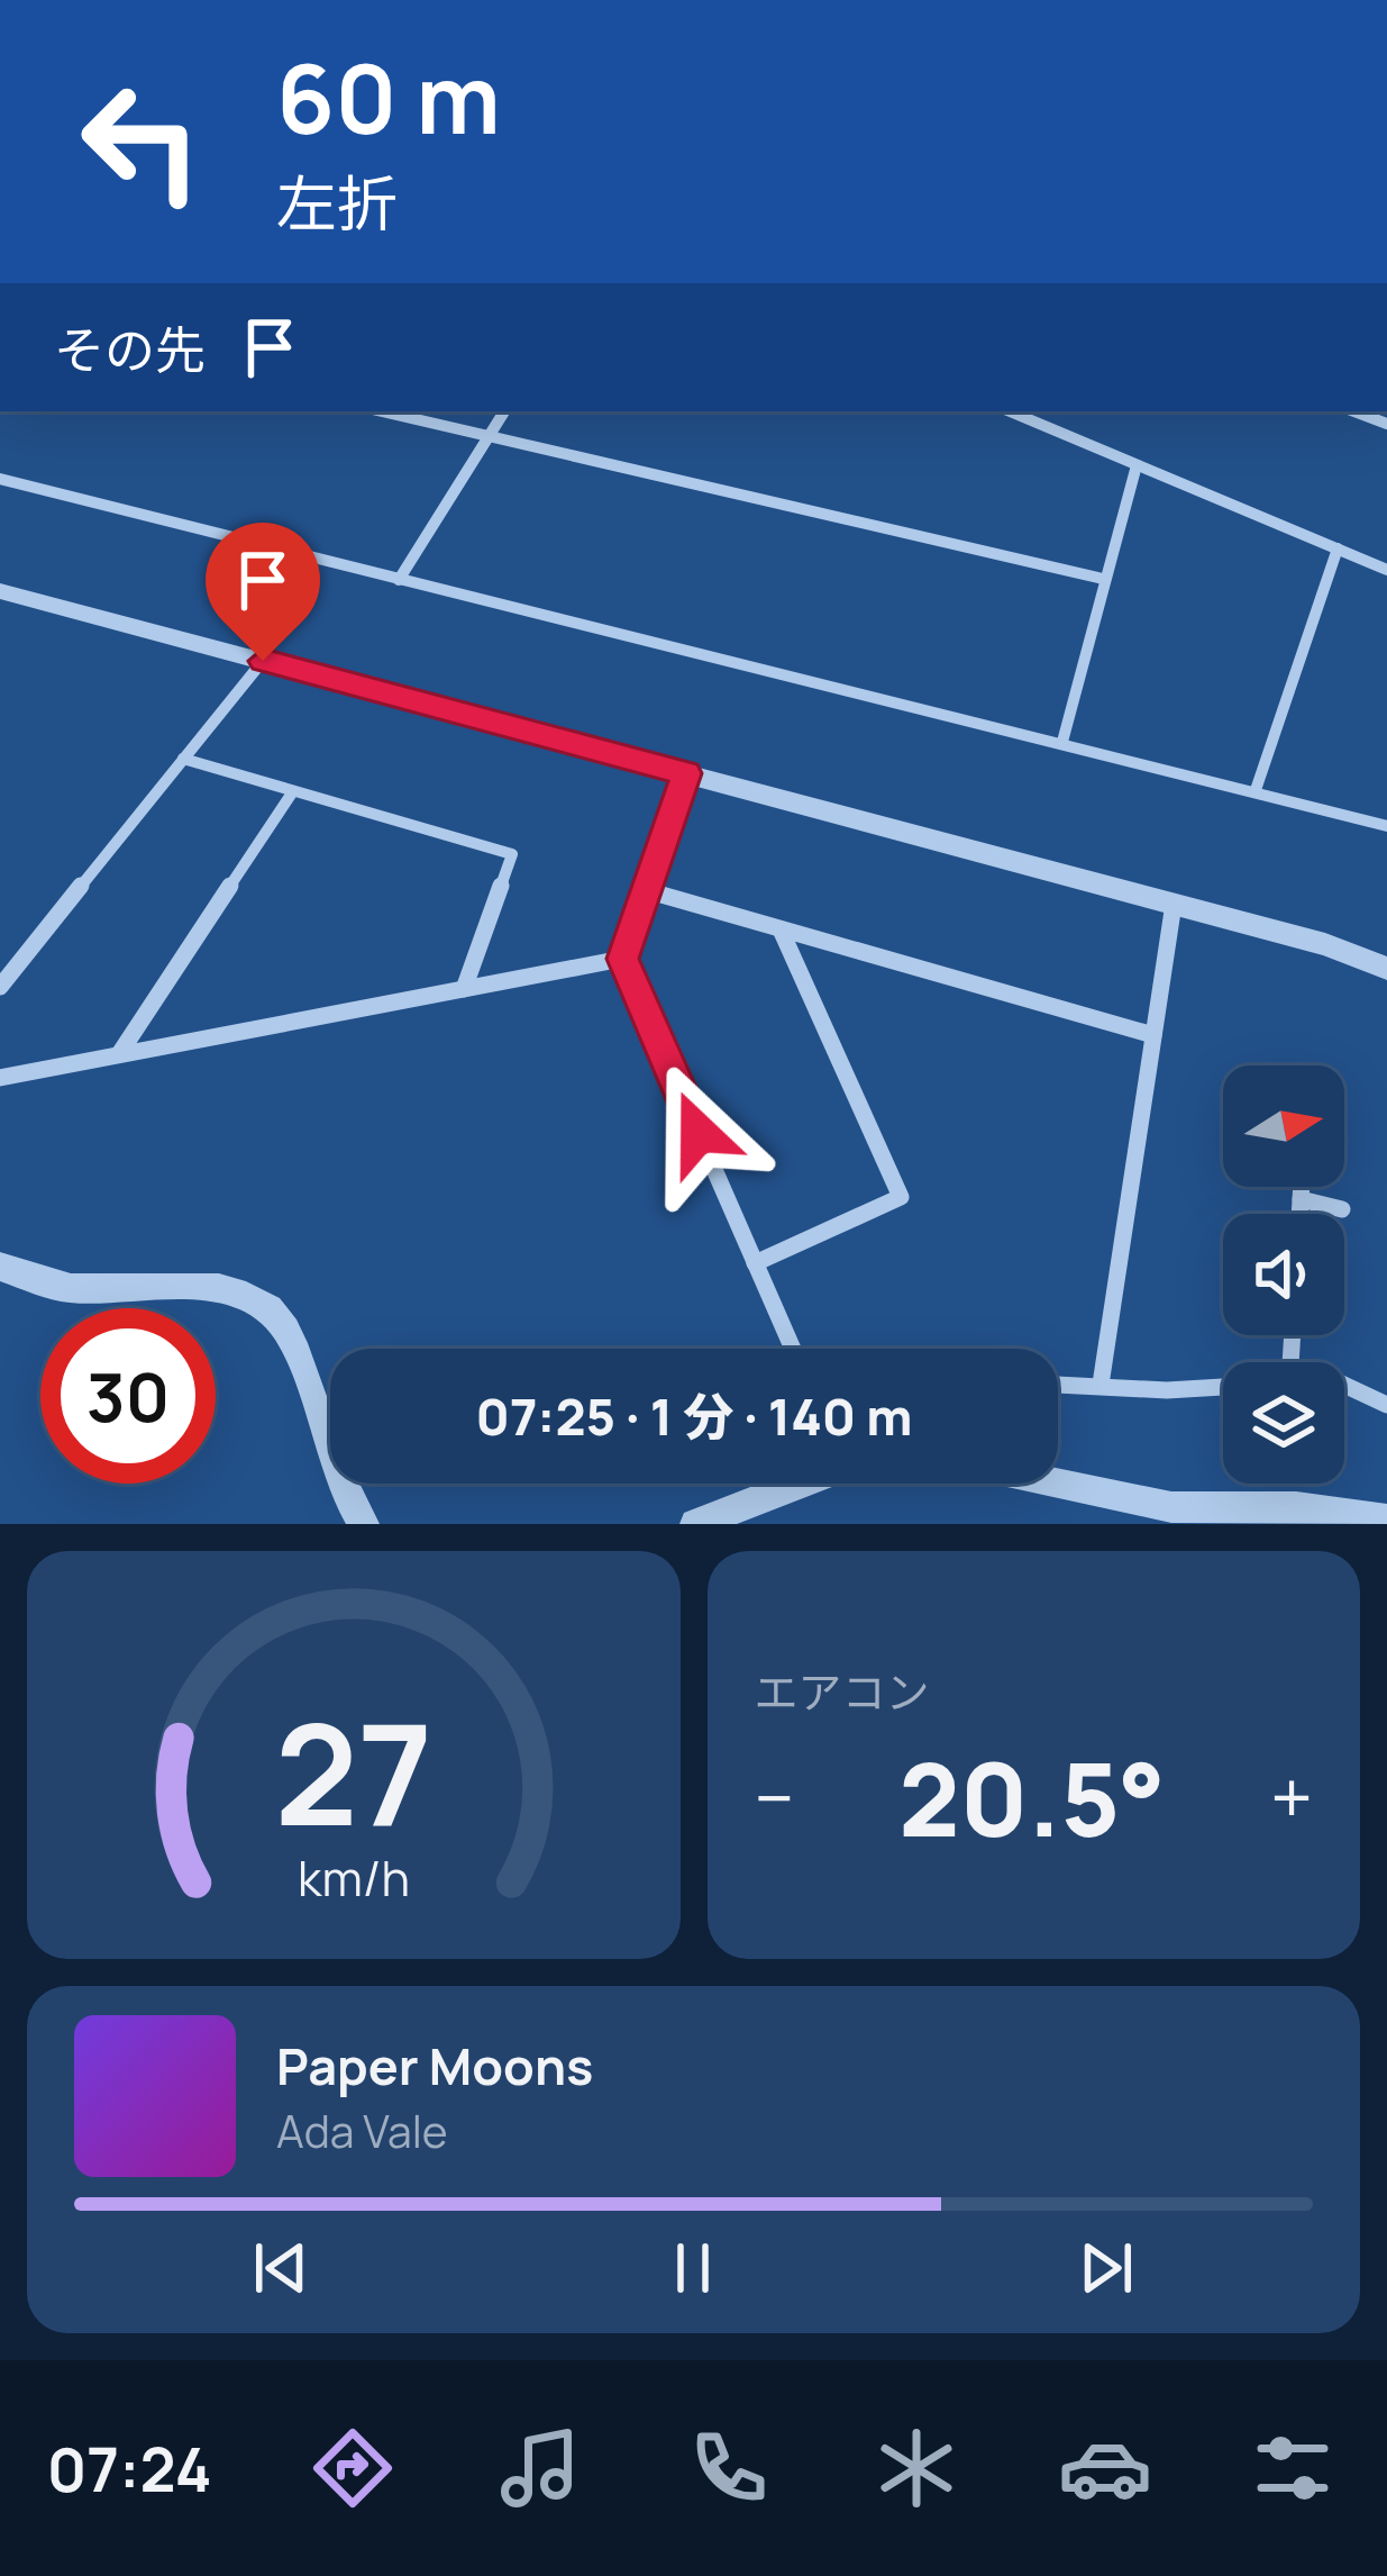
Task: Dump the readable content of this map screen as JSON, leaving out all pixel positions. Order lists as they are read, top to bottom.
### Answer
{
  "north": "right",
  "page": {
    "turn": ["60 m", "左折"],
    "then": "その先",
    "limit": "30",
    "trip": "07:25 · 1 分 · 140 m",
    "tile": "エアコン",
    "heat": ["−", "20.5°", "+"],
    "song": ["Paper Moons", "Ada Vale"],
    "tabs": "07:24",
    "gauge": ["27", "km/h"]
  }
}
